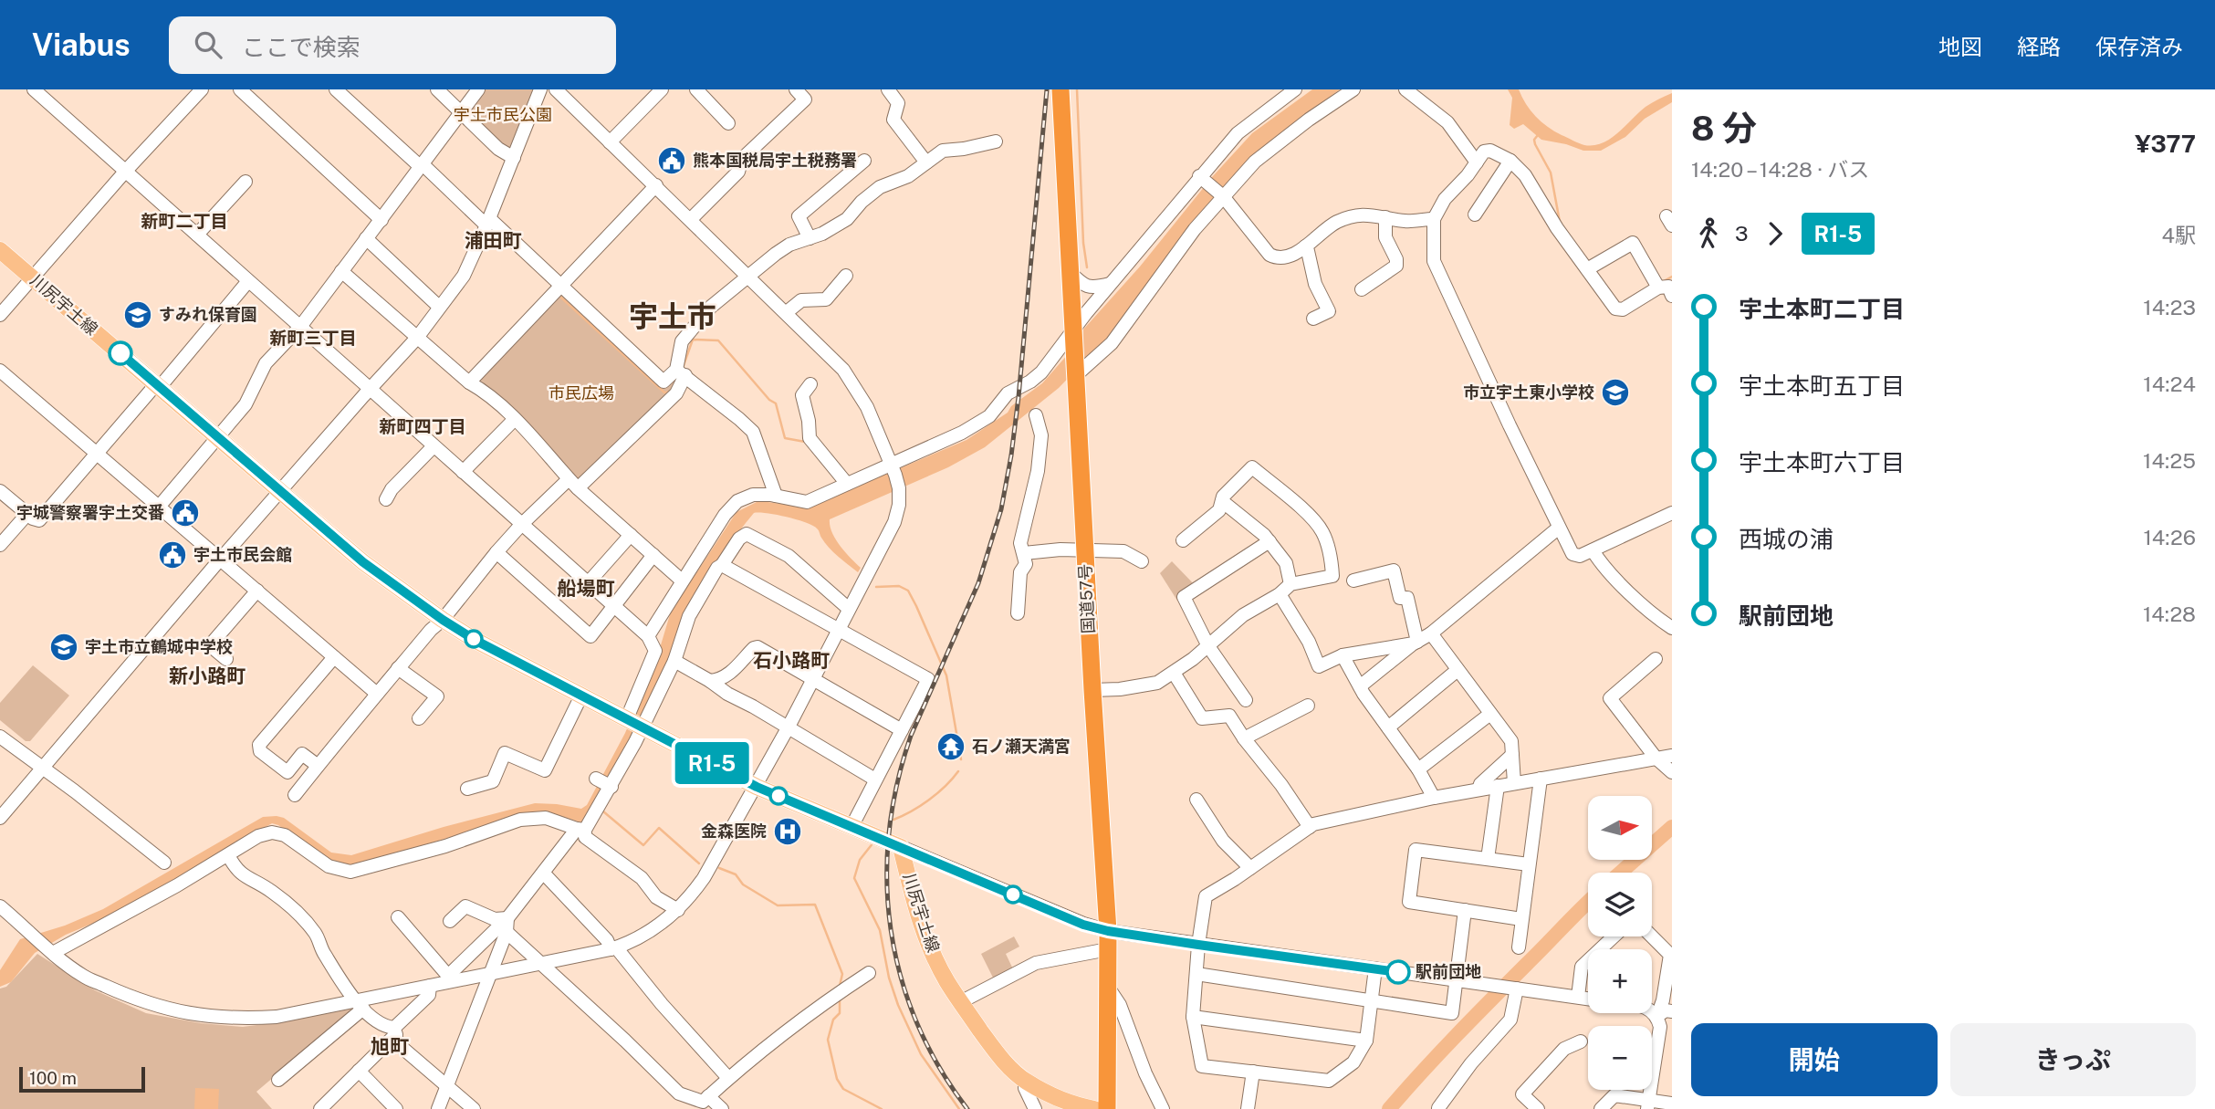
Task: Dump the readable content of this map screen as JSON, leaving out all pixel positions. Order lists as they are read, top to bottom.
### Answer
{
  "streets": {
    "highway": ["国道57号"],
    "main road": ["川尻宇土線"]
  },
  "crossings": [
    ["川尻宇土線", "国道57号"]
  ],
  "districts": [
    "新町二丁目",
    "浦田町",
    "宇土市",
    "新町三丁目",
    "新町四丁目",
    "船場町",
    "石小路町",
    "新小路町",
    "旭町"
  ],
  "parks": ["宇土市民公園", "市民広場"],
  "places": {
    "public building": ["熊本国税局宇土税務署", "宇城警察署宇土交番", "宇土市民会館"],
    "school or university": ["すみれ保育園", "市立宇土東小学校", "宇土市立鶴城中学校"],
    "temple": ["石ノ瀬天満宮"],
    "hospital": ["金森医院"],
    "other": ["駅前団地"]
  },
  "lines": ["bus line R1-5"],
  "scale_bar": "100 m",
  "north": "right",
  "page": {
    "header": "Viabus",
    "search": "ここで検索",
    "nav": ["地図", "経路", "保存済み"],
    "on_map": "R1-5",
    "heading": ["8 分", "14:20 – 14:28 · バス", "¥377"],
    "legs": ["3", "R1-5", "4駅"],
    "list": [
      {
        "name": "宇土本町二丁目",
        "value": "14:23"
      },
      {
        "name": "宇土本町五丁目",
        "value": "14:24"
      },
      {
        "name": "宇土本町六丁目",
        "value": "14:25"
      },
      {
        "name": "西城の浦",
        "value": "14:26"
      },
      {
        "name": "駅前団地",
        "value": "14:28"
      }
    ],
    "map_buttons": ["+", "−"],
    "buttons": ["開始", "きっぷ"],
    "scale": "100 m"
  }
}
